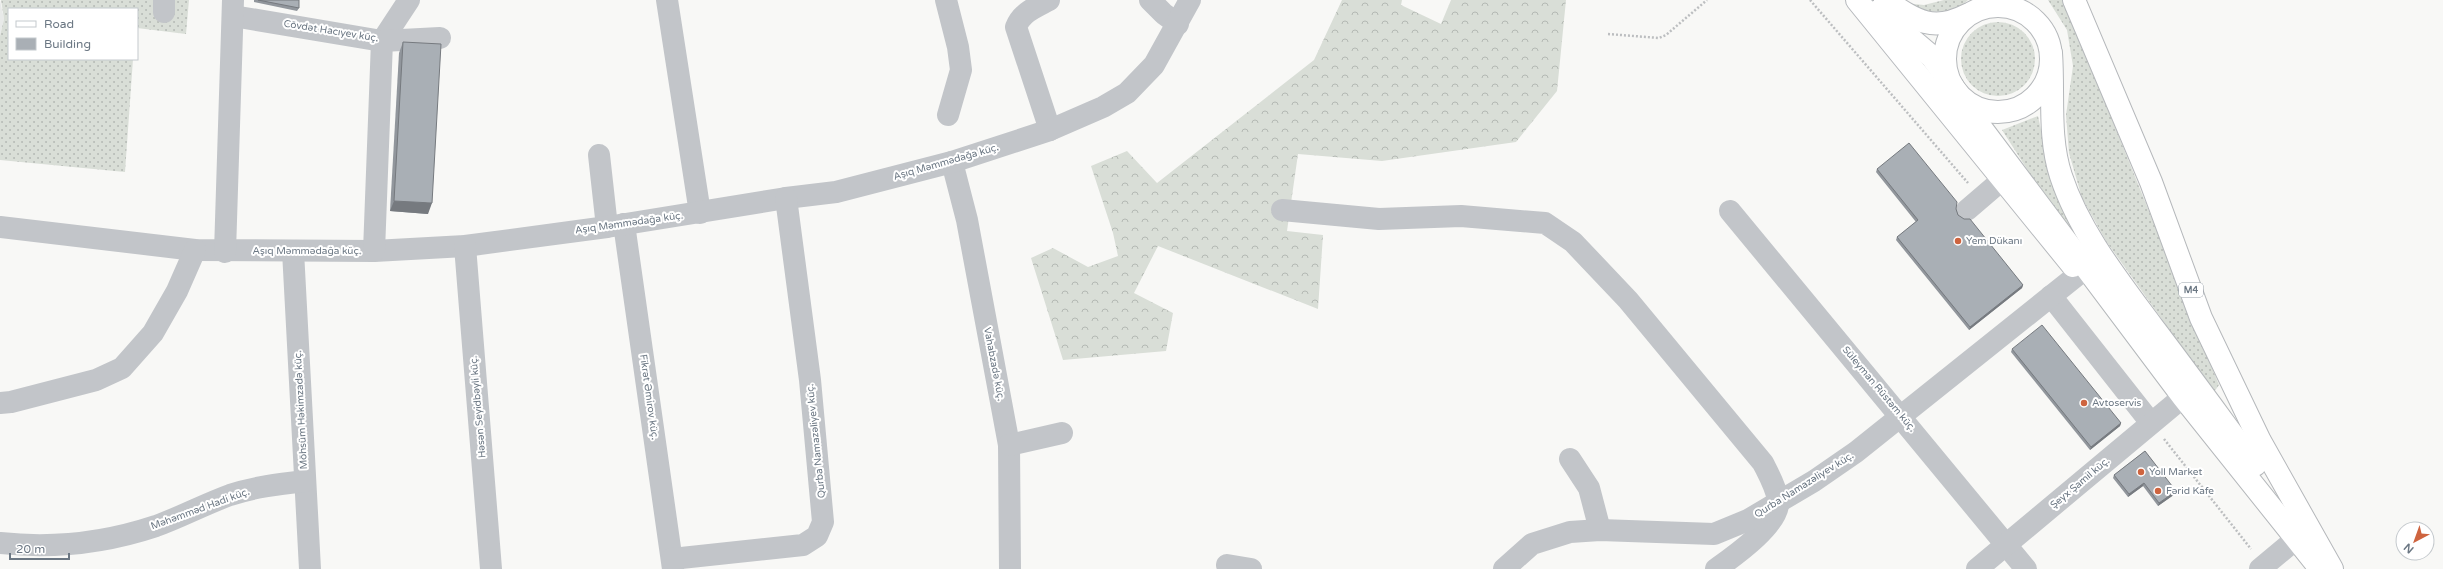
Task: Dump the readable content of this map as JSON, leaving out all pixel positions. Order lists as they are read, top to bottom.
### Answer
{
  "streets": {
    "main road": ["M4"],
    "street": [
      "Cövdət Hacıyev küç.",
      "Aşıq Məmmədağa küç.",
      "Vahabzadə küç.",
      "Süleyman Rüstəm küç.",
      "Fikrət Əmirov küç.",
      "Həsən Seyidbəyli küç.",
      "Möhsüm Həkimzadə küç.",
      "Qurba Namazəliyev küç.",
      "Şeyx Şamil küç.",
      "Məhəmməd Hadi küç."
    ]
  },
  "crossings": [
    ["Aşıq Məmmədağa küç.", "Vahabzadə küç."],
    ["Aşıq Məmmədağa küç.", "Fikrət Əmirov küç."],
    ["Aşıq Məmmədağa küç.", "Həsən Seyidbəyli küç."],
    ["Aşıq Məmmədağa küç.", "Möhsüm Həkimzadə küç."],
    ["Aşıq Məmmədağa küç.", "Qurba Namazəliyev küç."],
    ["Süleyman Rüstəm küç.", "Qurba Namazəliyev küç."],
    ["Süleyman Rüstəm küç.", "Şeyx Şamil küç."],
    ["Fikrət Əmirov küç.", "Qurba Namazəliyev küç."],
    ["Möhsüm Həkimzadə küç.", "Məhəmməd Hadi küç."]
  ],
  "places": [
    "Yem Dükanı",
    "Avtoservis",
    "Yoll Market",
    "Fərid Kafe"
  ],
  "legend": ["Road", "Building"],
  "scale_bar": "20 m",
  "north": "bottom left"
}
